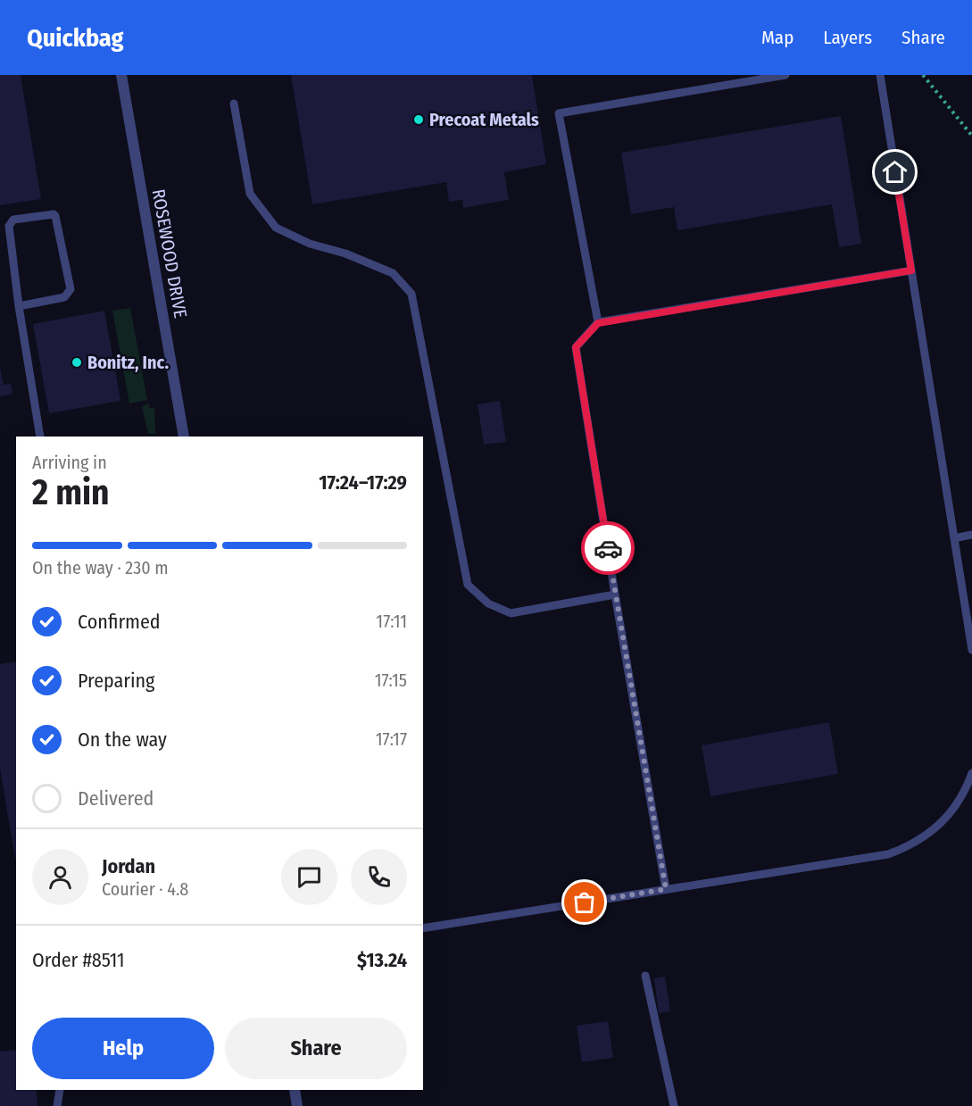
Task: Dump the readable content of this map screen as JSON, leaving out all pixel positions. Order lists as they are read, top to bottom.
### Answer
{
  "streets": {
    "street": ["ROSEWOOD DRIVE"]
  },
  "places": ["Precoat Metals", "Bonitz, Inc."],
  "page": {
    "header": "Quickbag",
    "nav": ["Map", "Layers", "Share"],
    "heading": ["2 min", "Arriving in", "17:24–17:29"],
    "panel": [
      "Jordan",
      "Courier · 4.8",
      "Order #8511",
      "$13.24"
    ],
    "bar": "On the way · 230 m",
    "list": [
      ["Confirmed", "17:11"],
      ["Preparing", "17:15"],
      ["On the way", "17:17"],
      "Delivered"
    ],
    "buttons": ["Help", "Share"]
  }
}
